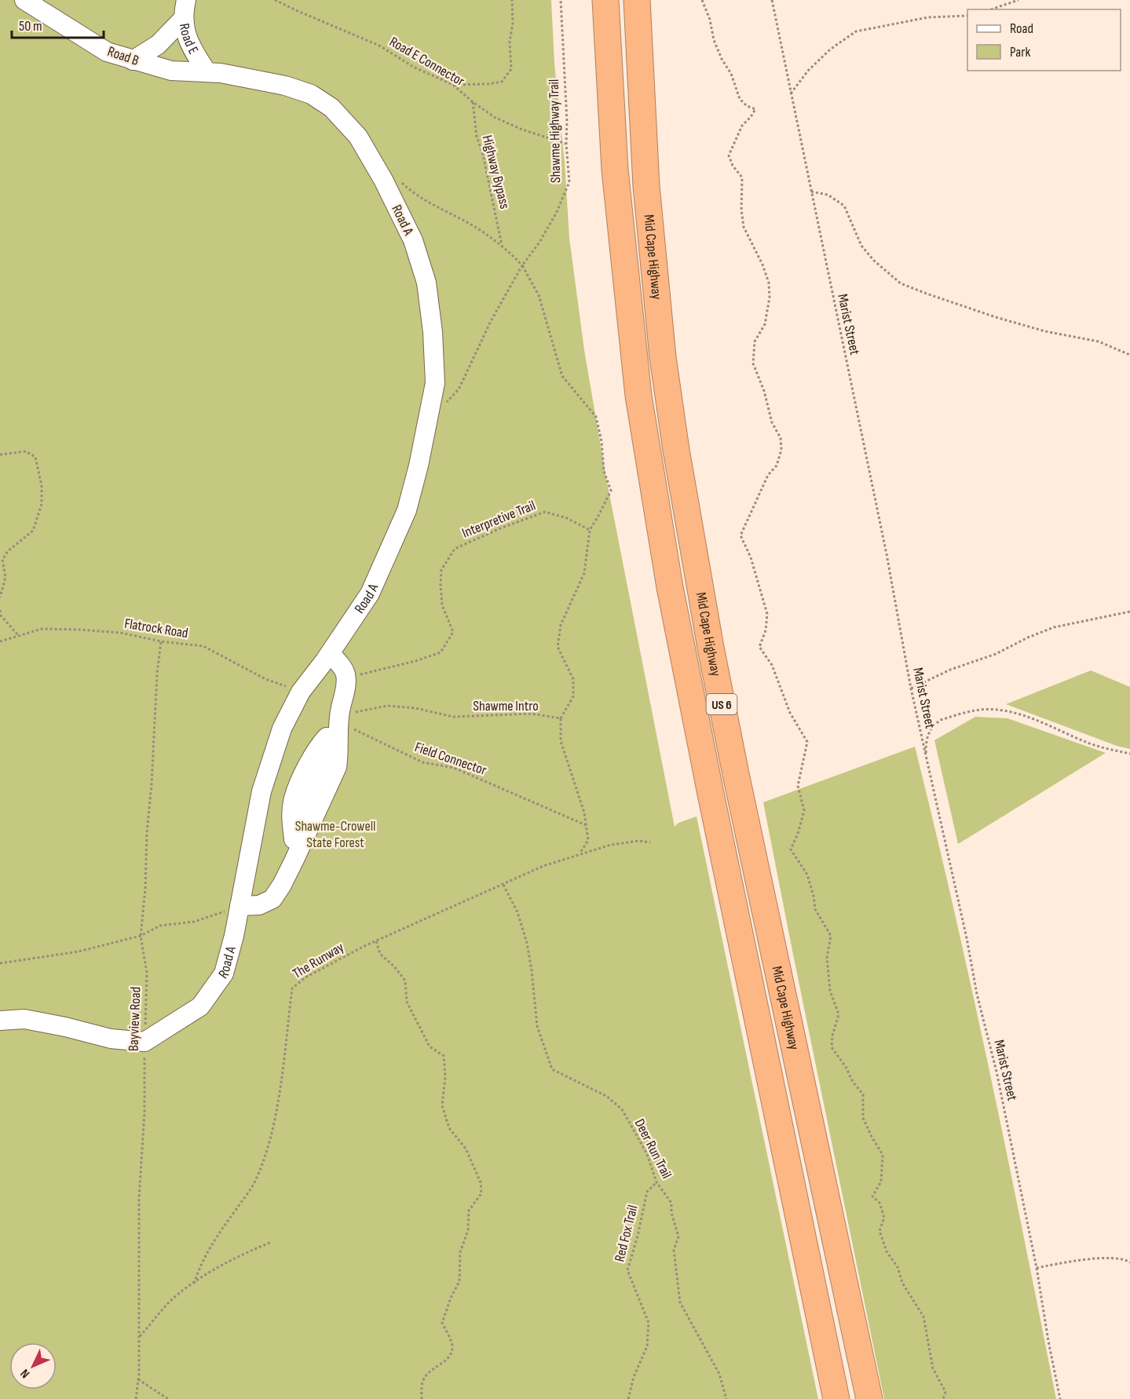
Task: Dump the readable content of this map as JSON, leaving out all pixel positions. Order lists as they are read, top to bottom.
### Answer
{
  "streets": {
    "highway": ["Mid Cape Highway", "US 6"],
    "lane": ["Road E", "Road B", "Road A"],
    "path": [
      "Road E Connector",
      "Shawme Highway Trail",
      "Highway Bypass",
      "Marist Street",
      "Interpretive Trail",
      "Flatrock Road",
      "Shawme Intro",
      "Field Connector",
      "The Runway",
      "Bayview Road",
      "Deer Run Trail",
      "Red Fox Trail"
    ]
  },
  "crossings": [
    ["Road E", "Road B"],
    ["Road E", "Road A"],
    ["Road B", "Road A"],
    ["Road E Connector", "Shawme Highway Trail"],
    ["Road E Connector", "Highway Bypass"],
    ["Shawme Highway Trail", "Road A"],
    ["Road A", "Flatrock Road"],
    ["Road A", "Bayview Road"],
    ["Flatrock Road", "Bayview Road"],
    ["Shawme Intro", "Field Connector"],
    ["The Runway", "Deer Run Trail"],
    ["Deer Run Trail", "Red Fox Trail"]
  ],
  "parks": ["Shawme-Crowell State Forest"],
  "legend": ["Road", "Park"],
  "scale_bar": "50 m",
  "north": "bottom left"
}
